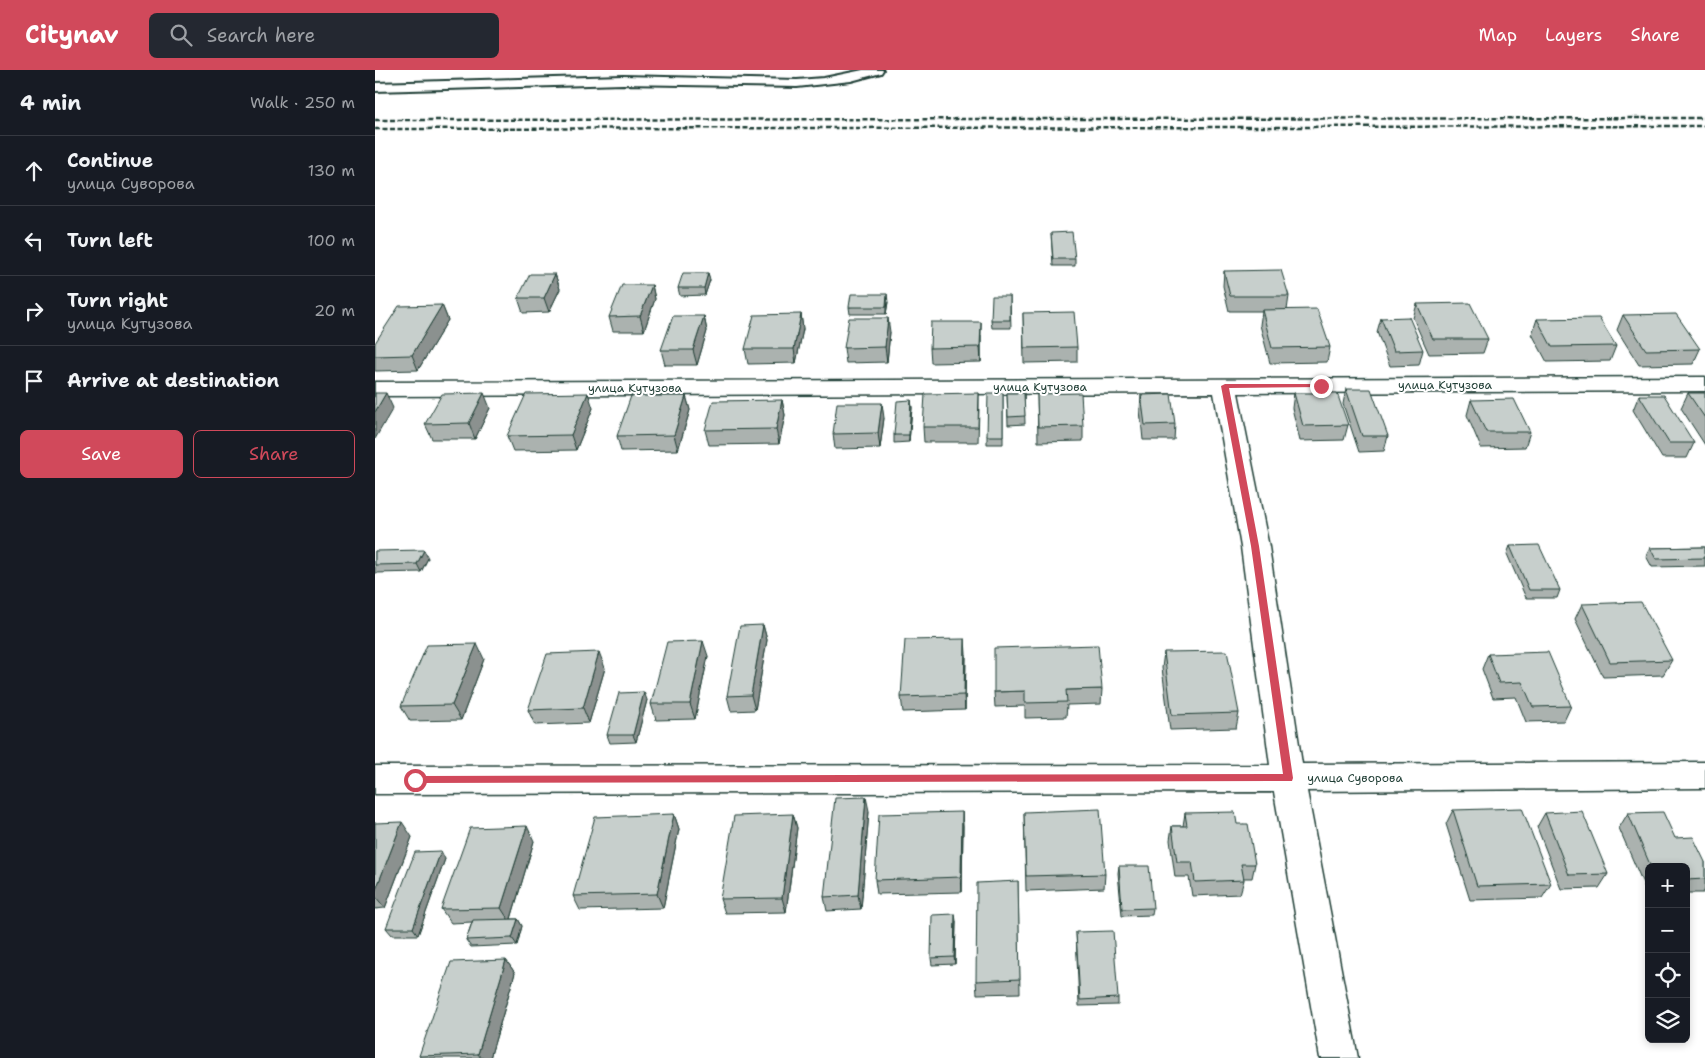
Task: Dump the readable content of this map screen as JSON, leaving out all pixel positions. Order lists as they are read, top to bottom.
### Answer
{
  "streets": {
    "street": ["улица Кутузова", "улица Суворова"]
  },
  "page": {
    "header": "Citynav",
    "search": "Search here",
    "nav": ["Map", "Layers", "Share"],
    "heading": ["4 min", "Walk · 250 m"],
    "list": [
      ["Continue", "улица Суворова", "130 m"],
      ["Turn left", "100 m"],
      ["Turn right", "улица Кутузова", "20 m"],
      "Arrive at destination"
    ],
    "buttons": ["Save", "Share"],
    "map_buttons": ["+", "−"]
  }
}
